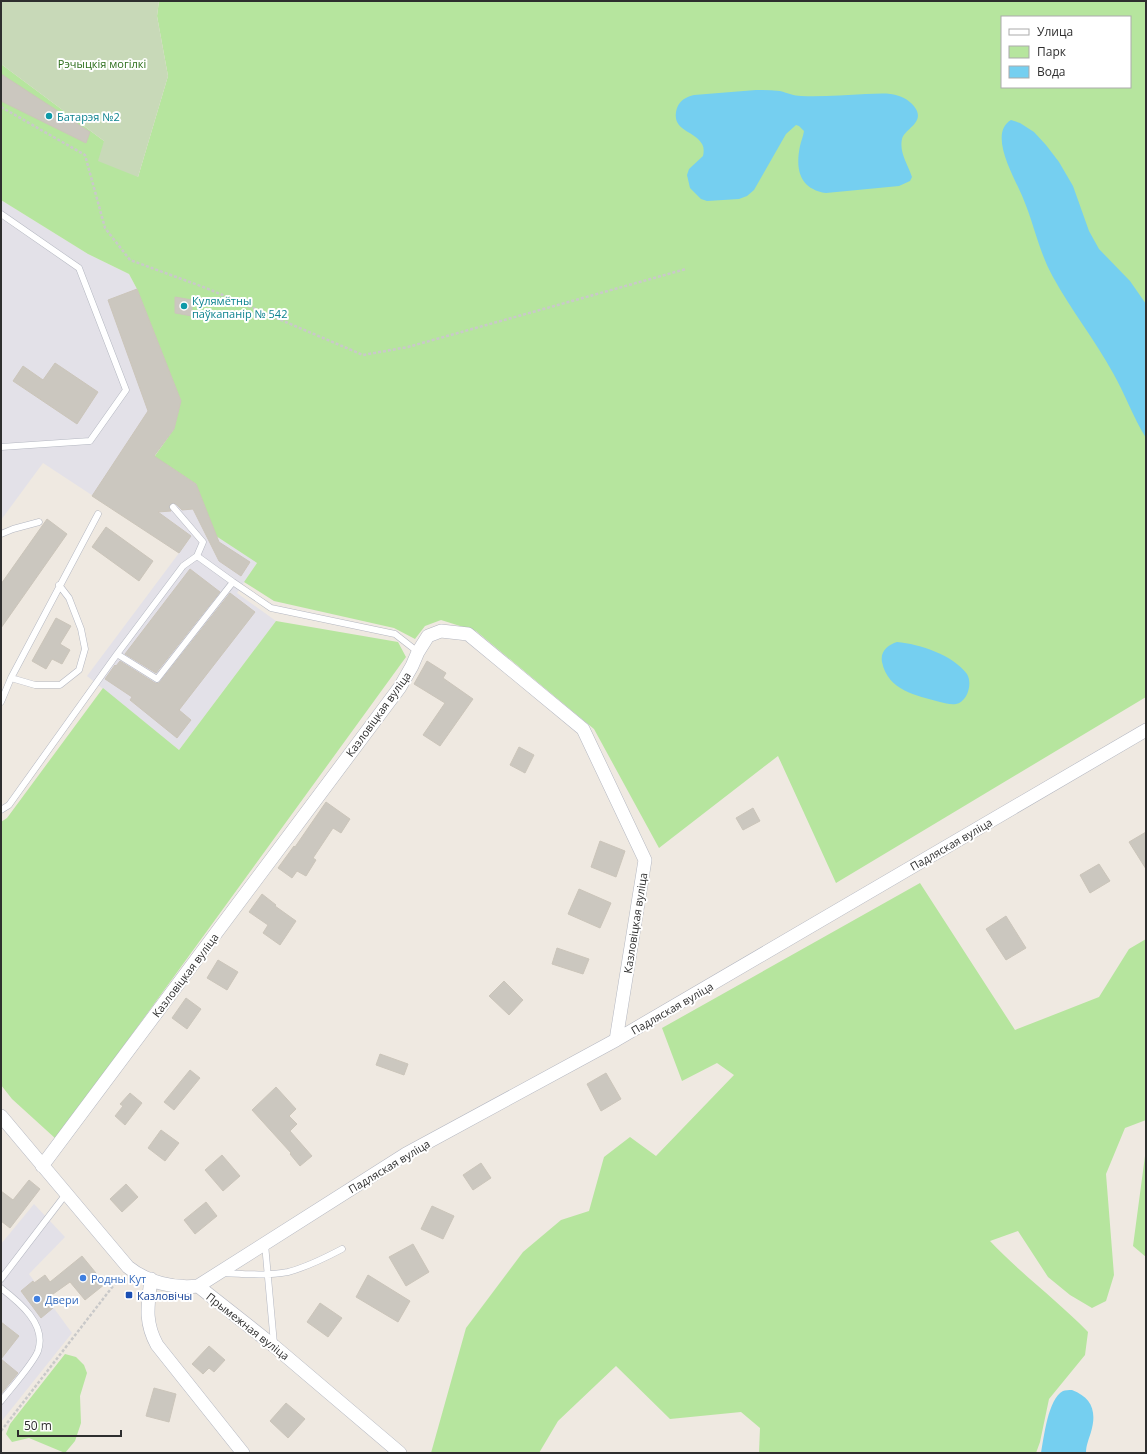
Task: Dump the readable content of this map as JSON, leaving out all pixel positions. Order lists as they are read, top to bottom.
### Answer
{
  "streets": {
    "street": ["Казловіцкая вуліца", "Падляская вуліца", "Прымежная вуліца"]
  },
  "crossings": [
    ["Казловіцкая вуліца", "Падляская вуліца"],
    ["Казловіцкая вуліца", "Прымежная вуліца"],
    ["Падляская вуліца", "Прымежная вуліца"]
  ],
  "parks": ["Рэчыцкія могілкі"],
  "places": {
    "other": [
      "Батарэя №2",
      "Кулямётны паўкапанір № 542",
      "Родны Кут",
      "Двери"
    ],
    "transit": ["Казловічы"]
  },
  "legend": ["Улица", "Парк", "Вода"],
  "scale_bar": "50 m"
}
